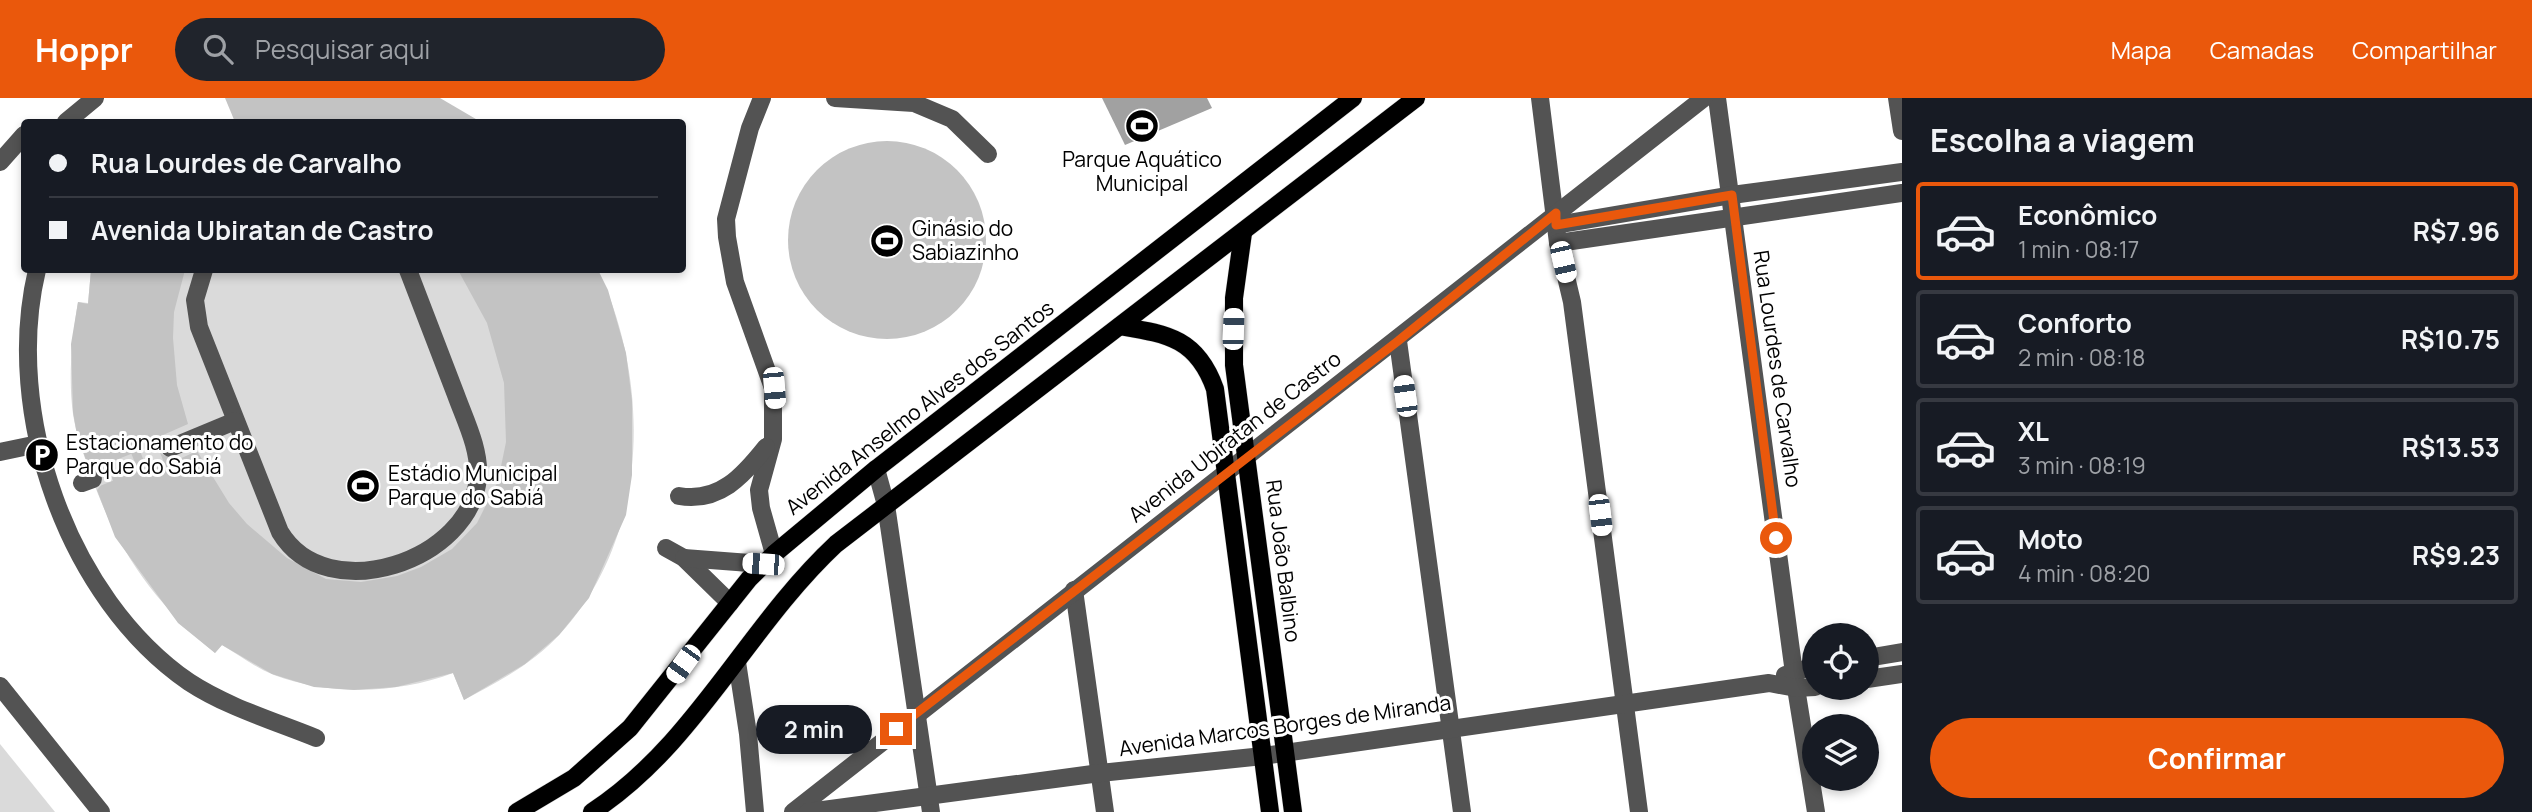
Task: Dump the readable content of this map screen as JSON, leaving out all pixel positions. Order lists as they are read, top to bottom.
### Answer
{
  "streets": {
    "main road": ["Avenida Anselmo Alves dos Santos", "Rua João Balbino"],
    "street": ["Rua Lourdes de Carvalho", "Avenida Ubiratan de Castro", "Avenida Marcos Borges de Miranda"]
  },
  "crossings": [
    ["Rua Lourdes de Carvalho", "Avenida Marcos Borges de Miranda"],
    ["Avenida Ubiratan de Castro", "Rua João Balbino"],
    ["Rua João Balbino", "Avenida Marcos Borges de Miranda"]
  ],
  "places": {
    "sports": ["Parque Aquático Municipal", "Ginásio do Sabiazinho", "Estádio Municipal Parque do Sabiá"],
    "parking": ["Estacionamento do Parque do Sabiá"]
  },
  "page": {
    "header": "Hoppr",
    "search": "Pesquisar aqui",
    "nav": ["Mapa", "Camadas", "Compartilhar"],
    "heading": "Escolha a viagem",
    "banner": ["Rua Lourdes de Carvalho", "Avenida Ubiratan de Castro"],
    "list": [
      {
        "name": "Econômico",
        "note": "1 min · 08:17",
        "value": "R$7.96"
      },
      {
        "name": "Conforto",
        "note": "2 min · 08:18",
        "value": "R$10.75"
      },
      {
        "name": "XL",
        "note": "3 min · 08:19",
        "value": "R$13.53"
      },
      {
        "name": "Moto",
        "note": "4 min · 08:20",
        "value": "R$9.23"
      }
    ],
    "buttons": "Confirmar",
    "bubble": "2 min"
  }
}
